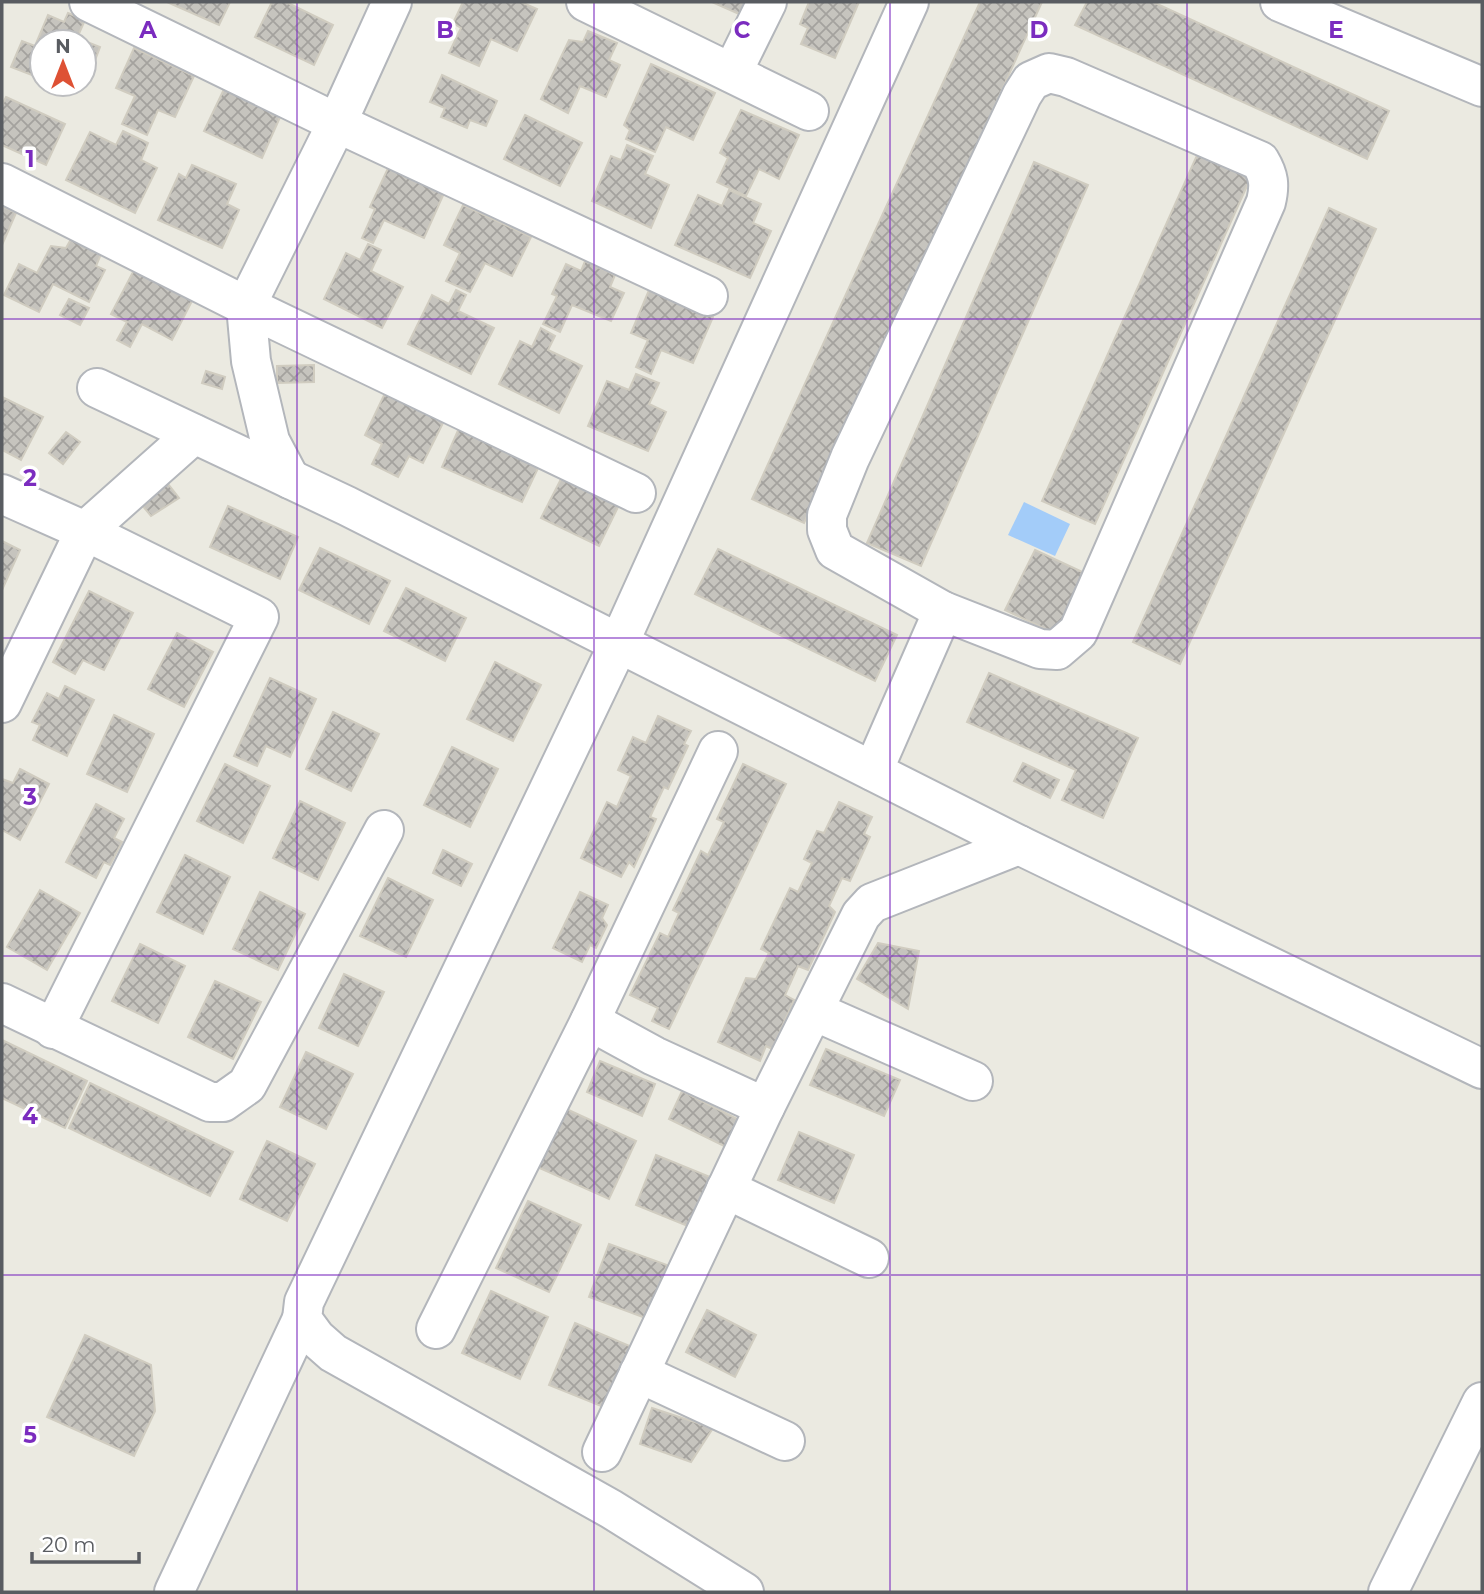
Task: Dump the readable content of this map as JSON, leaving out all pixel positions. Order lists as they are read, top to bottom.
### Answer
{
  "scale_bar": "20 m",
  "north": "top",
  "grid": {
    "columns": [
      "A",
      "B",
      "C",
      "D",
      "E"
    ],
    "rows": [
      "1",
      "2",
      "3",
      "4",
      "5"
    ]
  }
}
